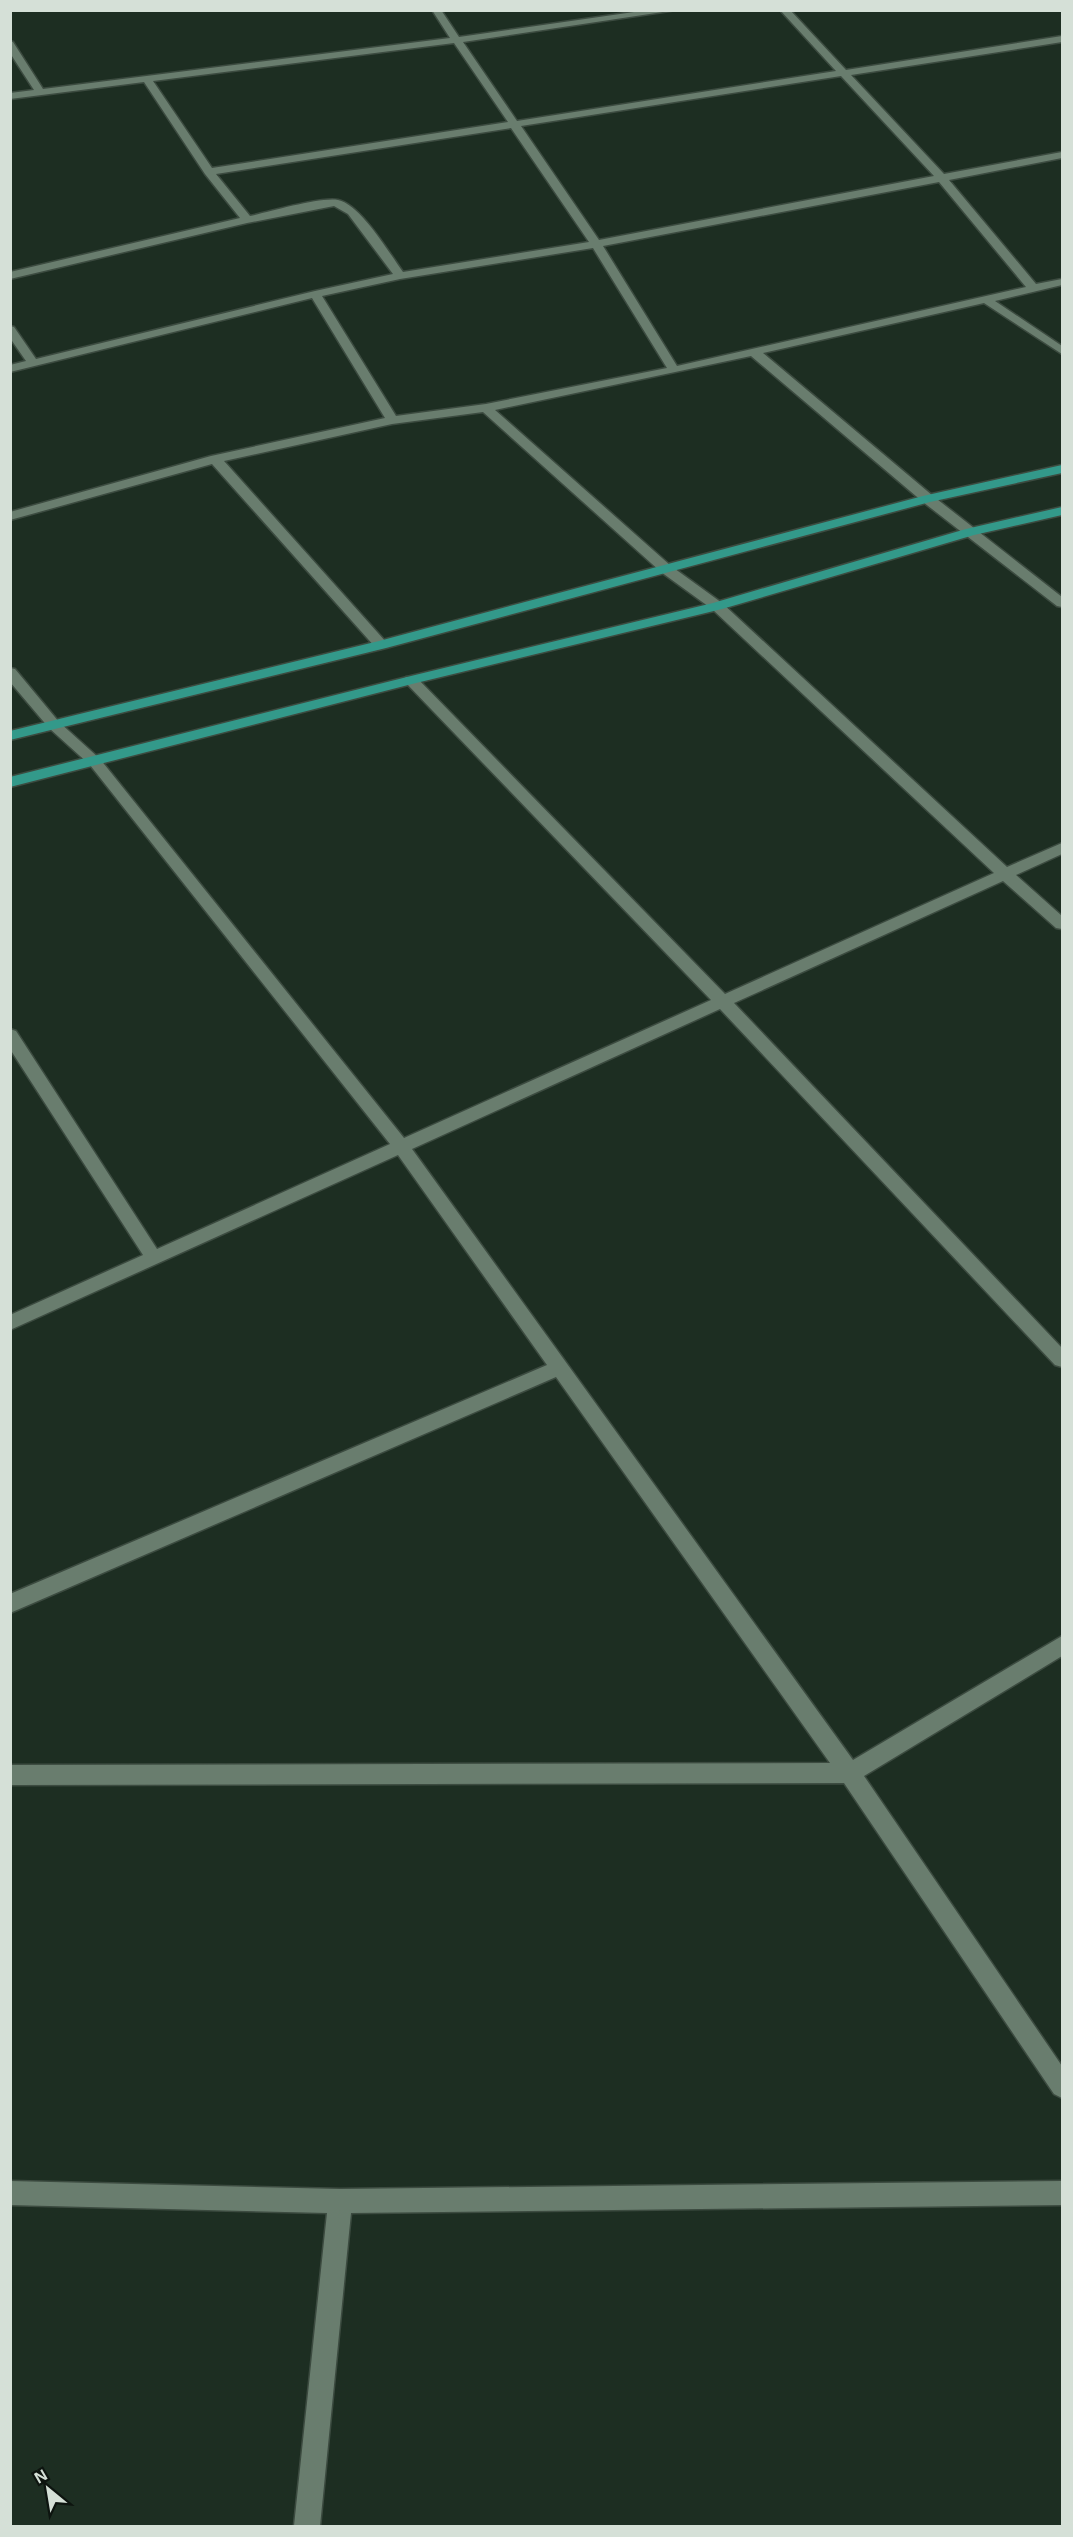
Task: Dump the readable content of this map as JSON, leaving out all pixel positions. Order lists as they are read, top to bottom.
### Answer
{
  "north": "top left"
}
